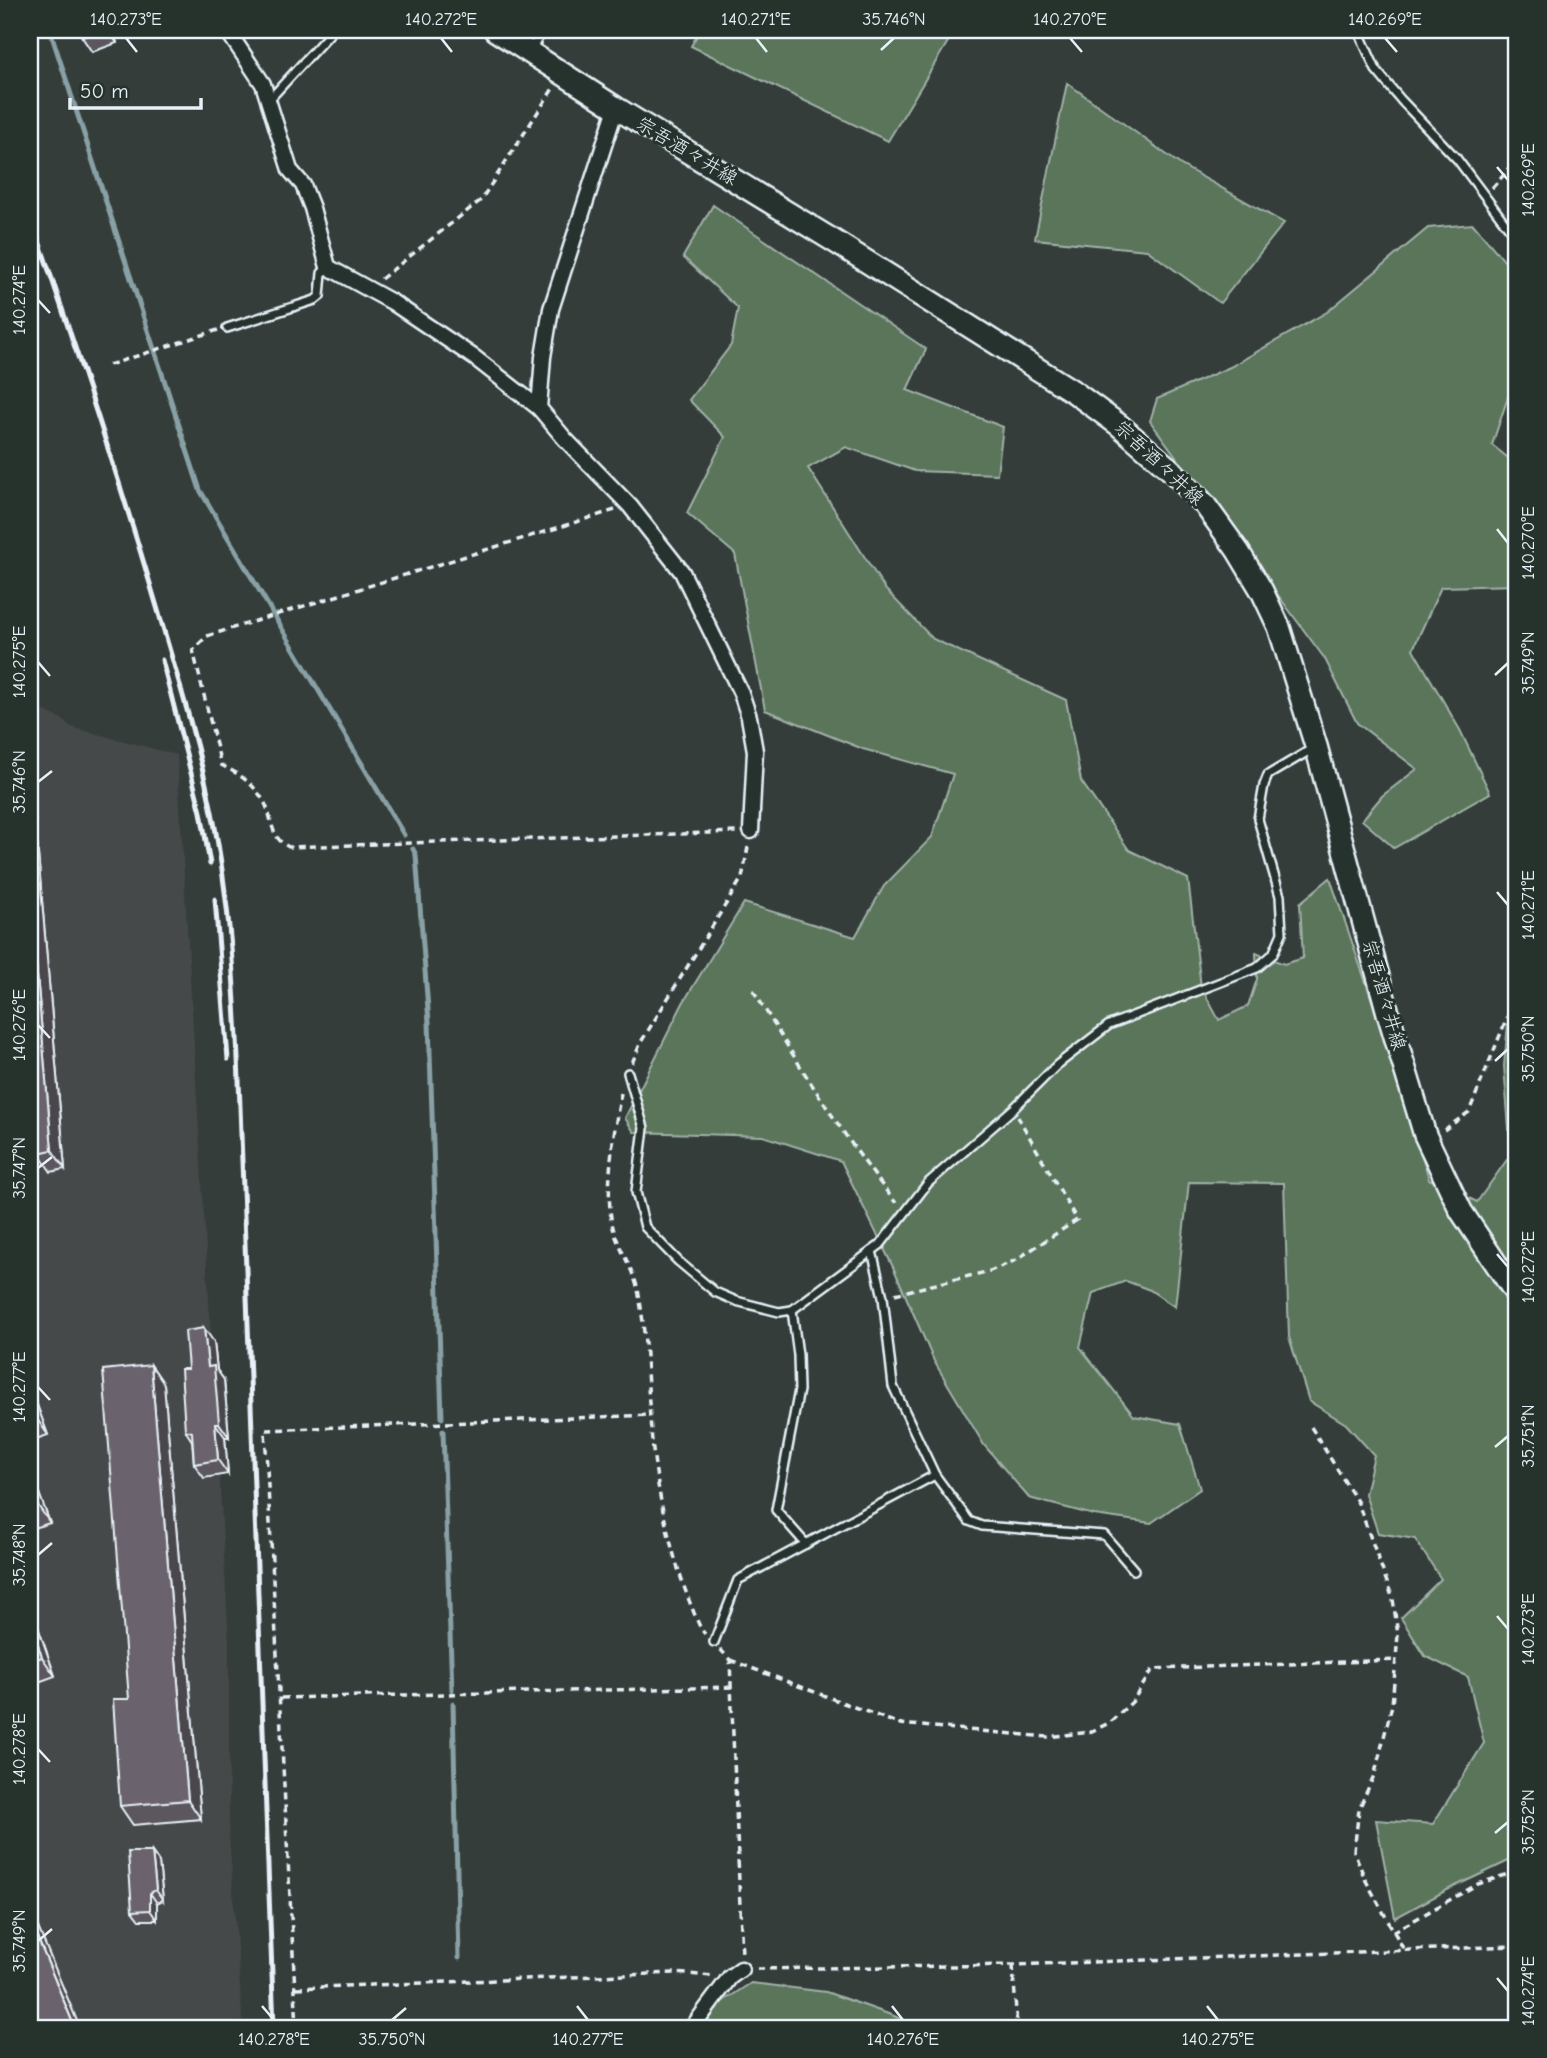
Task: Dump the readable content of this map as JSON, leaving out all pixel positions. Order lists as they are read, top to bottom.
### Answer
{
  "streets": {
    "main road": ["宗吾酒々井線"]
  },
  "scale_bar": "50 m",
  "coordinates": [
    "140.273°E",
    "140.272°E",
    "140.271°E",
    "35.746°N",
    "140.270°E",
    "140.269°E",
    "140.274°E",
    "140.275°E",
    "35.749°N",
    "140.276°E",
    "35.750°N",
    "35.747°N",
    "140.277°E",
    "35.751°N",
    "35.748°N",
    "140.278°E",
    "35.752°N"
  ]
}
